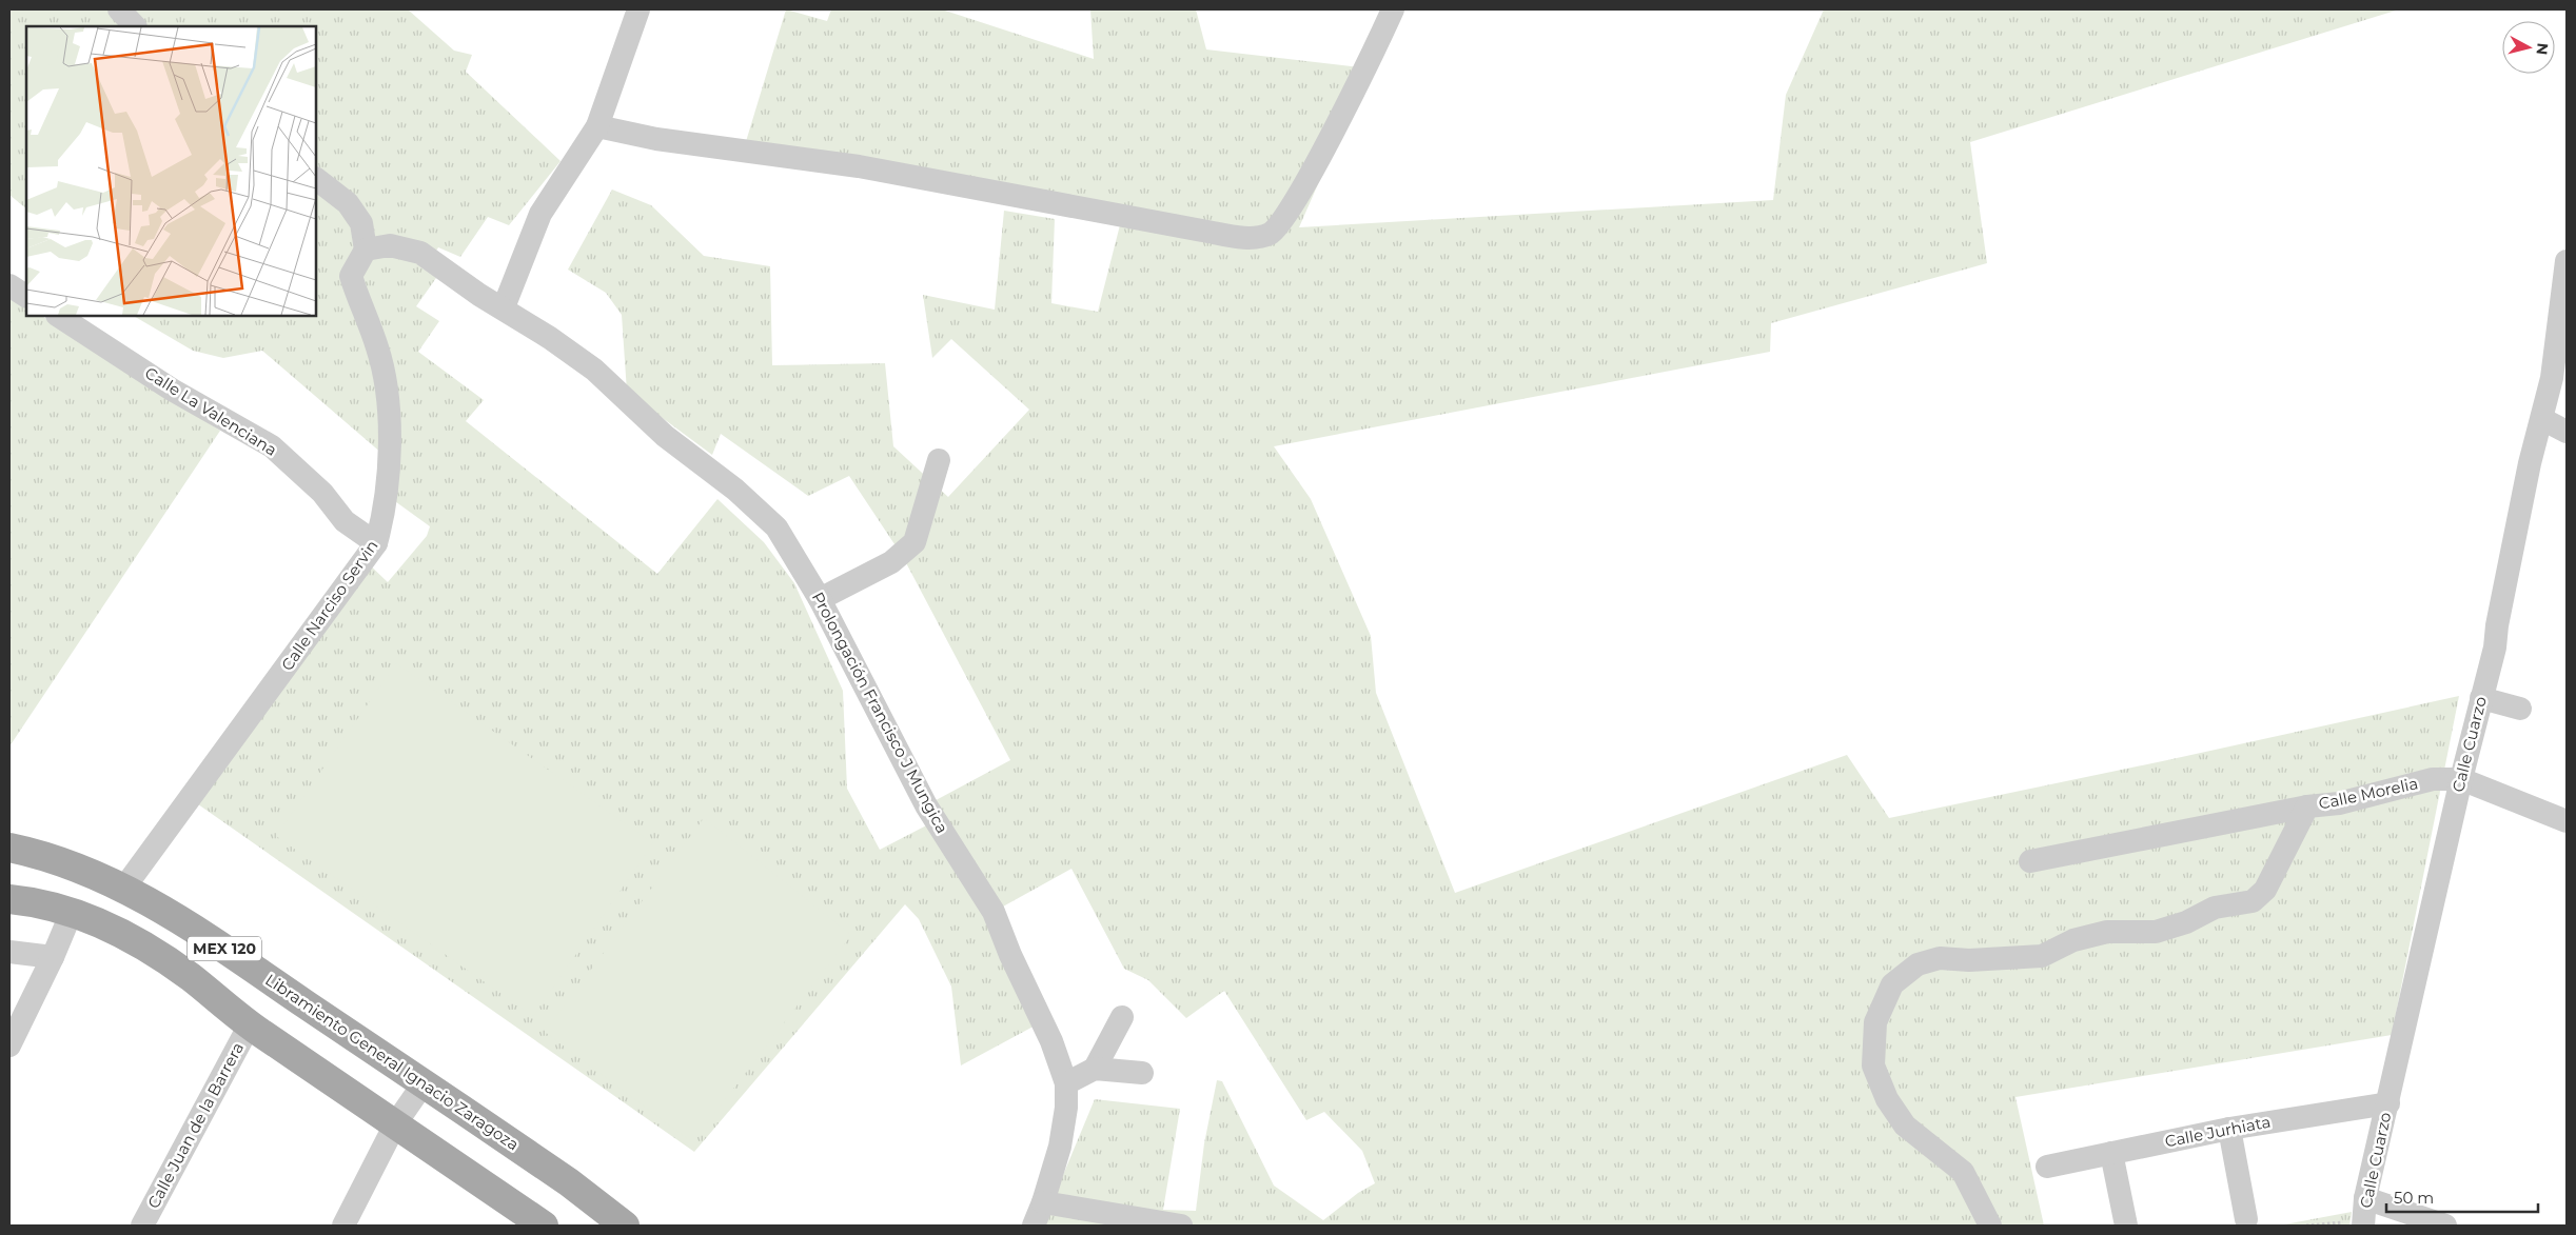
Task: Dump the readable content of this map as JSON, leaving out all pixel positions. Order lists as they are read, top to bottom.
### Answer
{
  "streets": {
    "main road": ["MEX 120", "Libramiento General Ignacio Zaragoza"],
    "street": [
      "Calle La Valenciana",
      "Calle Narciso Servin",
      "Prolongación Francisco J Mungica",
      "Calle Cuarzo",
      "Calle Morelia",
      "Calle Juan de la Barrera",
      "Calle Jurhiata"
    ]
  },
  "crossings": [
    ["Calle La Valenciana", "Calle Narciso Servin"],
    ["Calle Narciso Servin", "Libramiento General Ignacio Zaragoza"],
    ["Calle Cuarzo", "Calle Morelia"],
    ["Calle Cuarzo", "Calle Jurhiata"],
    ["MEX 120", "Calle Juan de la Barrera"]
  ],
  "scale_bar": "50 m",
  "north": "right"
}
